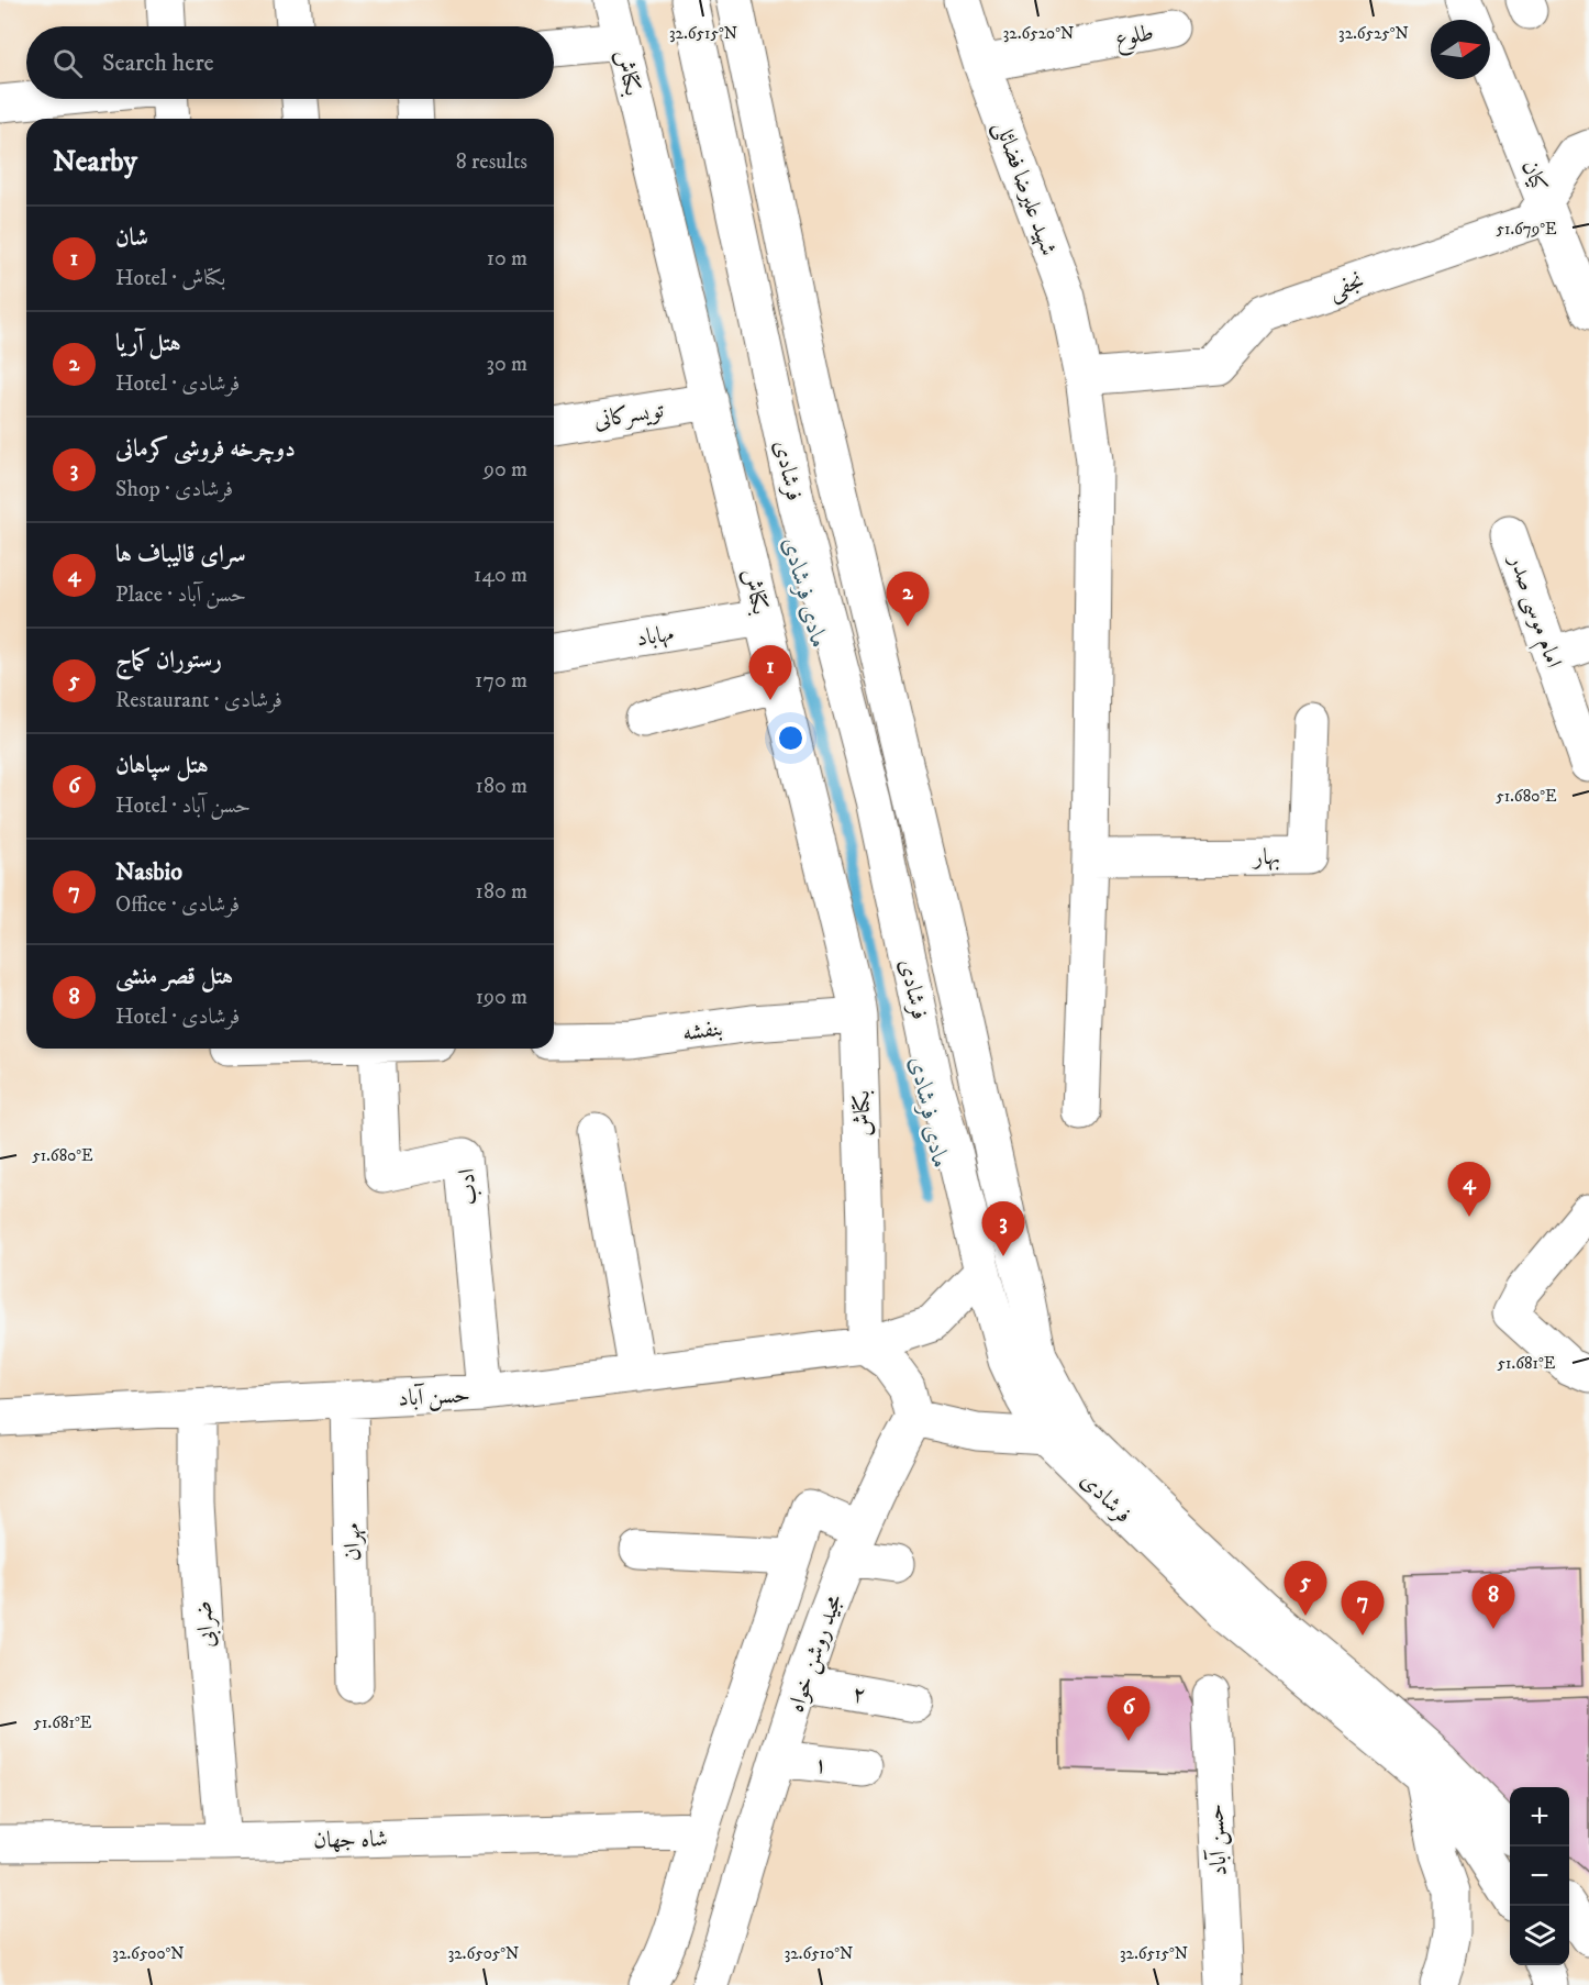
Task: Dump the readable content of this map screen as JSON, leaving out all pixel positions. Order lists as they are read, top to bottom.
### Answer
{
  "streets": {
    "street": [
      "طلوع",
      "بکتاش",
      "کیان",
      "شهید علیرضا فضائلی",
      "نجفی",
      "تویسرکانی",
      "فرشادی",
      "امام موسی صدر",
      "مهاباد",
      "بهار",
      "بنفشه",
      "ادب",
      "حسن آباد",
      "مهران",
      "ضرابی",
      "مجید روشن خواه",
      "۲",
      "۱",
      "شاه جهان"
    ]
  },
  "crossings": [
    ["طلوع", "شهید علیرضا فضائلی"],
    ["بکتاش", "تویسرکانی"],
    ["بکتاش", "مهاباد"],
    ["بکتاش", "بنفشه"],
    ["بکتاش", "حسن آباد"],
    ["کیان", "نجفی"],
    ["شهید علیرضا فضائلی", "نجفی"],
    ["فرشادی", "حسن آباد"],
    ["ادب", "حسن آباد"],
    ["حسن آباد", "مهران"],
    ["حسن آباد", "ضرابی"],
    ["ضرابی", "شاه جهان"],
    ["مجید روشن خواه", "۲"],
    ["مجید روشن خواه", "۱"]
  ],
  "water": ["مادی فرشادی"],
  "north": "right",
  "page": {
    "search": "Search here",
    "heading": ["Nearby", "8 results"],
    "list": [
      {
        "mark": "1",
        "name": "شان",
        "note": "Hotel · بکتاش",
        "value": "10 m"
      },
      {
        "mark": "2",
        "name": "هتل آریا",
        "note": "Hotel · فرشادی",
        "value": "30 m"
      },
      {
        "mark": "3",
        "name": "دوچرخه فروشی کرمانی",
        "note": "Shop · فرشادی",
        "value": "90 m"
      },
      {
        "mark": "4",
        "name": "سرای قالیباف ها",
        "note": "Place · حسن آباد",
        "value": "140 m"
      },
      {
        "mark": "5",
        "name": "رستوران کماج",
        "note": "Restaurant · فرشادی",
        "value": "170 m"
      },
      {
        "mark": "6",
        "name": "هتل سپاهان",
        "note": "Hotel · حسن آباد",
        "value": "180 m"
      },
      {
        "mark": "7",
        "name": "Nasbio",
        "note": "Office · فرشادی",
        "value": "180 m"
      },
      {
        "mark": "8",
        "name": "هتل قصر منشی",
        "note": "Hotel · فرشادی",
        "value": "190 m"
      }
    ],
    "pins": [
      "2",
      "1",
      "4",
      "3",
      "5",
      "8",
      "7",
      "6"
    ],
    "map_buttons": ["+", "−"]
  },
  "coordinates": [
    "32.6515°N",
    "32.6520°N",
    "32.6525°N",
    "51.679°E",
    "51.680°E",
    "51.681°E",
    "32.6500°N",
    "32.6505°N",
    "32.6510°N"
  ]
}
